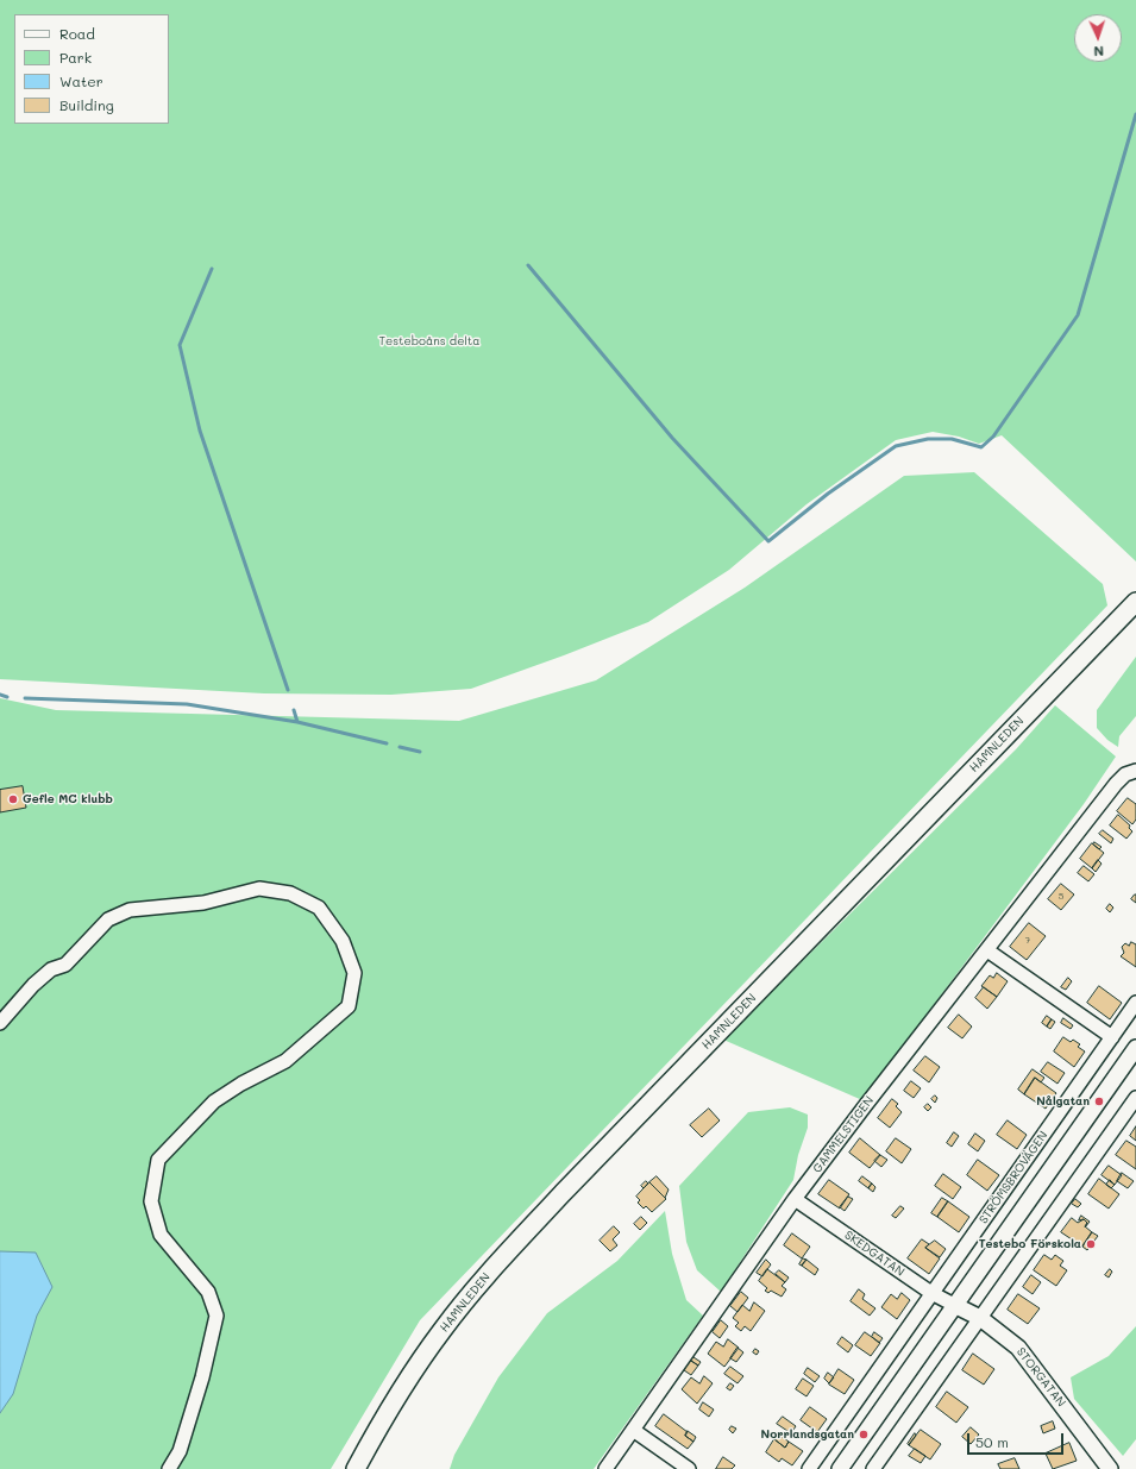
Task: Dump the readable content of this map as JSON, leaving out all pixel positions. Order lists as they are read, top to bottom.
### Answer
{
  "streets": {
    "main road": ["HAMNLEDEN"],
    "street": [
      "GAMMELSTIGEN",
      "STRÖMSBROVÄGEN",
      "SKEDGATAN",
      "STORGATAN"
    ]
  },
  "crossings": [
    ["GAMMELSTIGEN", "SKEDGATAN"],
    ["STRÖMSBROVÄGEN", "SKEDGATAN"],
    ["SKEDGATAN", "STORGATAN"]
  ],
  "parks": ["Testeboåns delta"],
  "places": [
    "Gefle MC klubb",
    "Nålgatan",
    "Testebo Förskola",
    "Norrlandsgatan"
  ],
  "house_numbers": ["5", "7"],
  "legend": [
    "Road",
    "Park",
    "Water",
    "Building"
  ],
  "scale_bar": "50 m",
  "north": "bottom"
}
